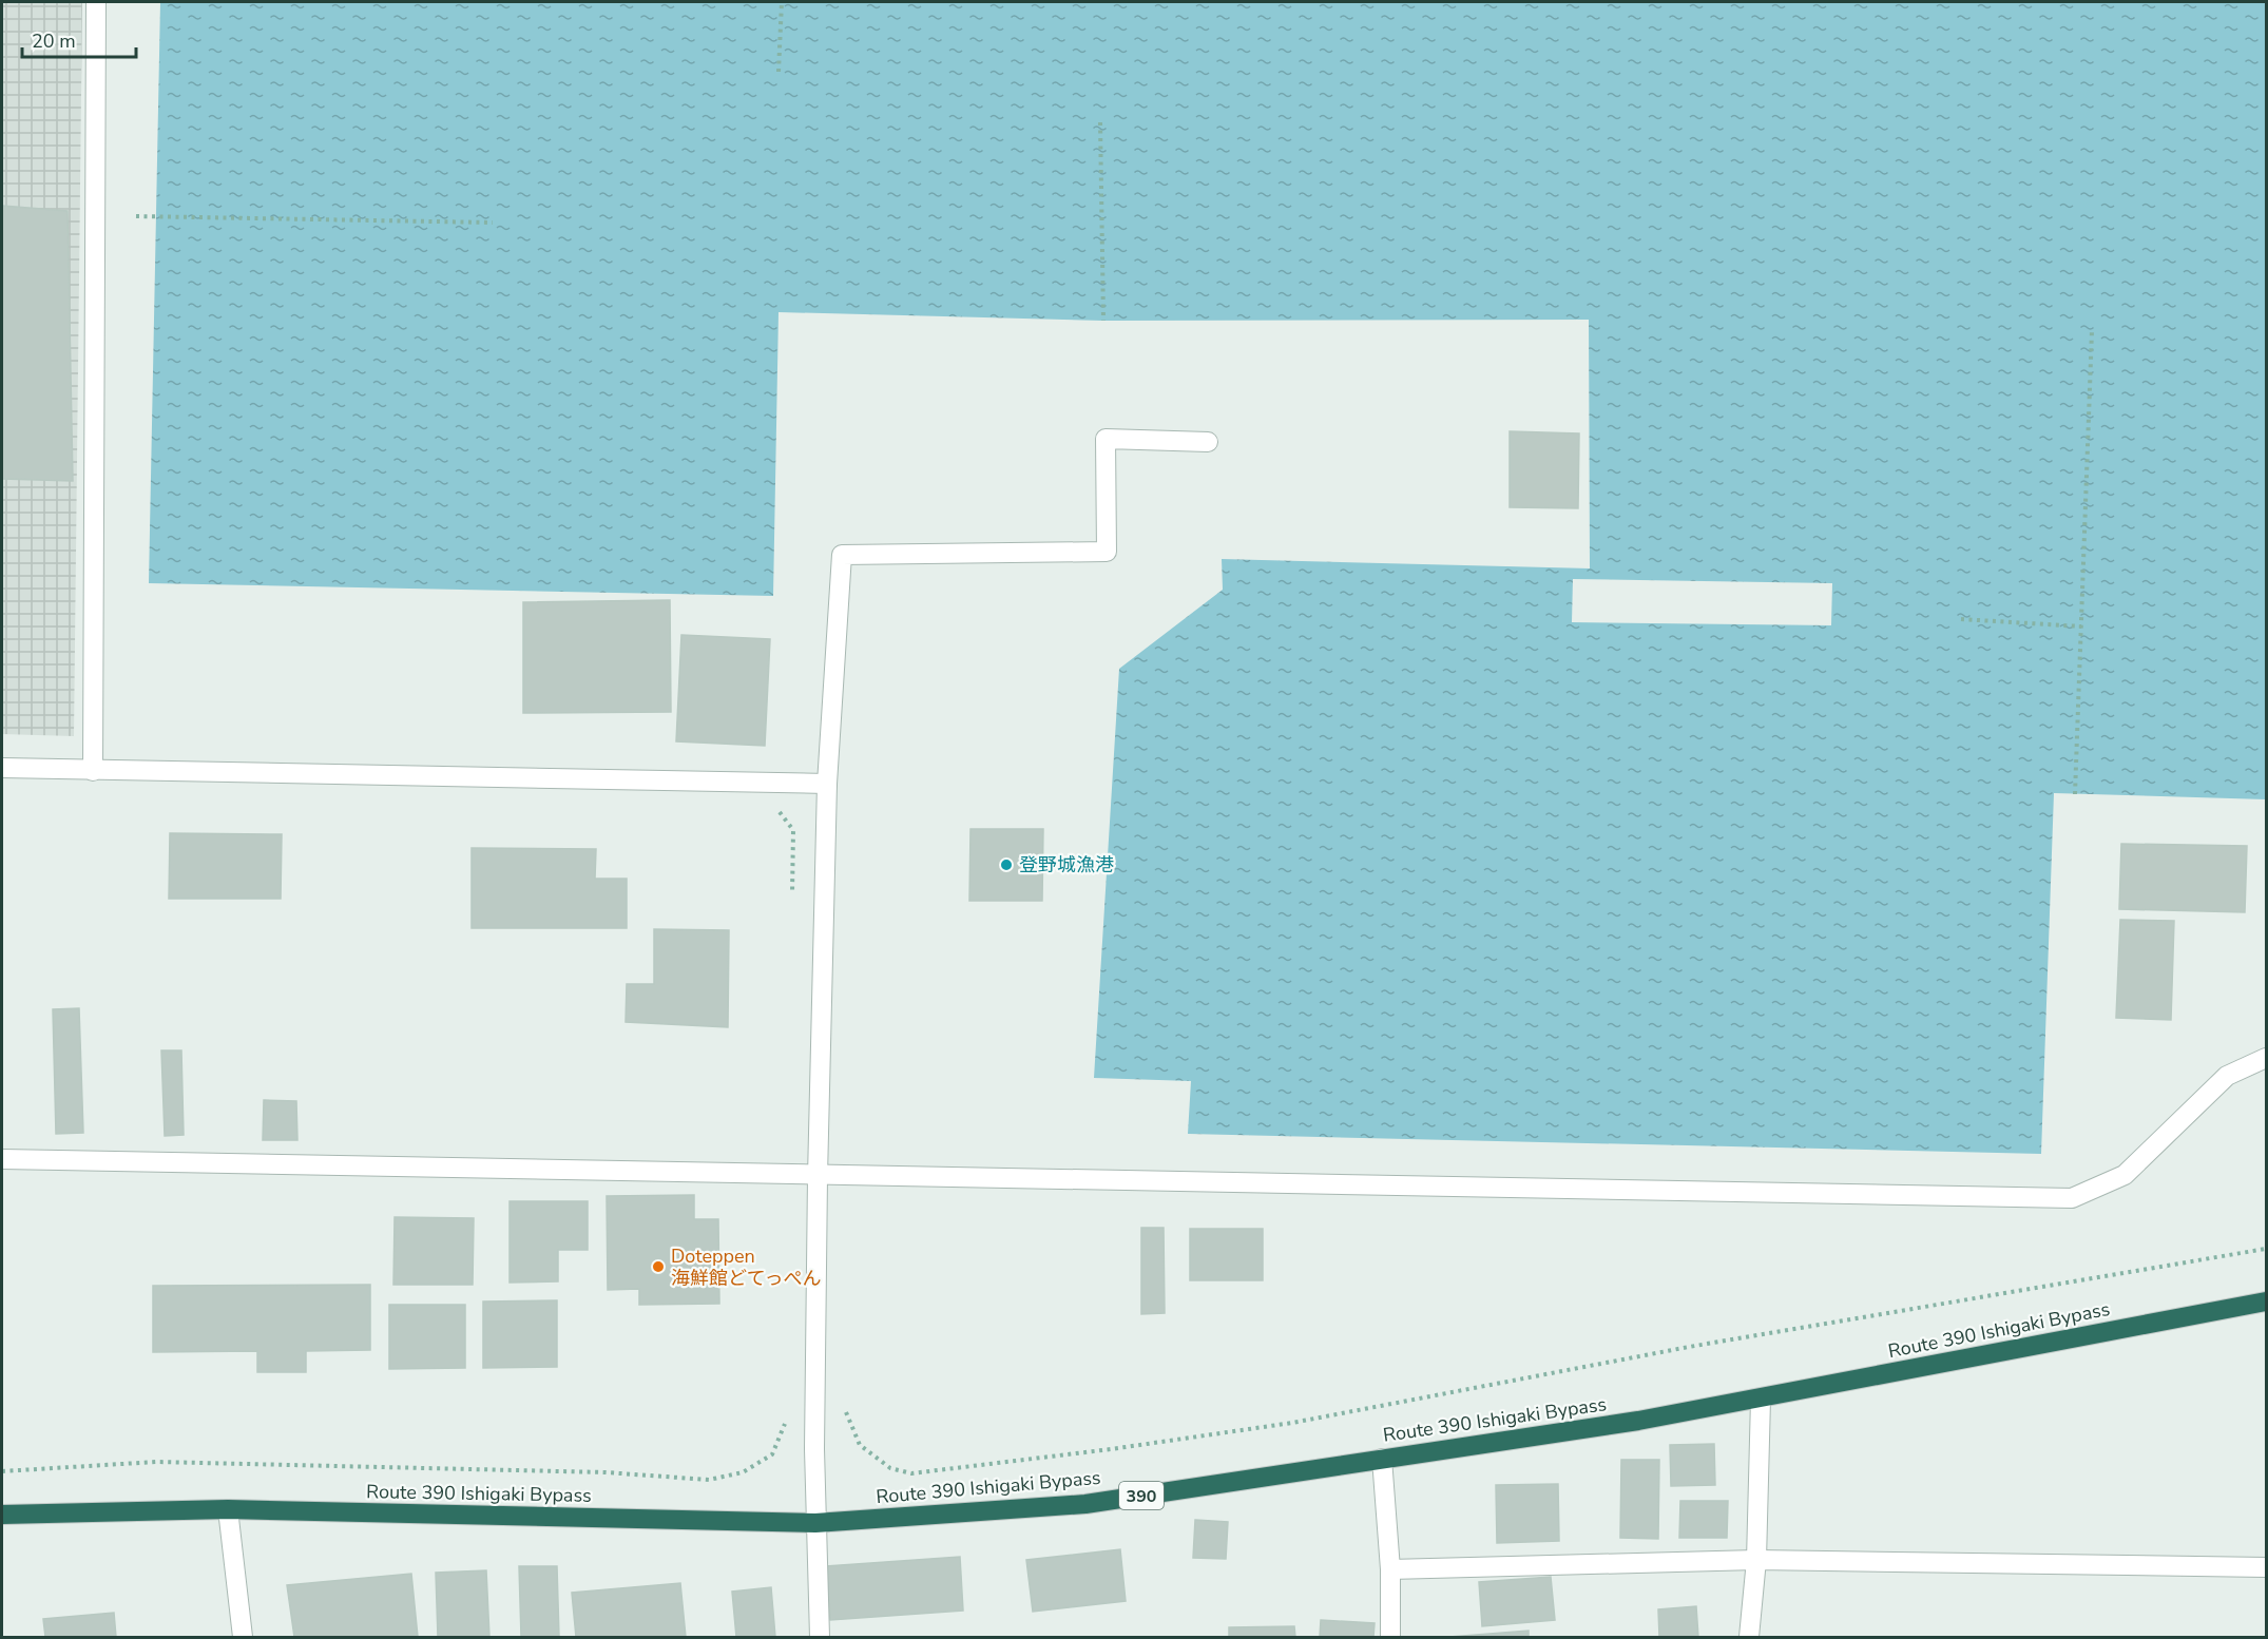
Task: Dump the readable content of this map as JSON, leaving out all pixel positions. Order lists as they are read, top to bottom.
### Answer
{
  "streets": {
    "highway": ["Route 390 Ishigaki Bypass", "390"]
  },
  "places": ["登野城漁港", "Doteppen 海鮮館どてっぺん"],
  "scale_bar": "20 m"
}
